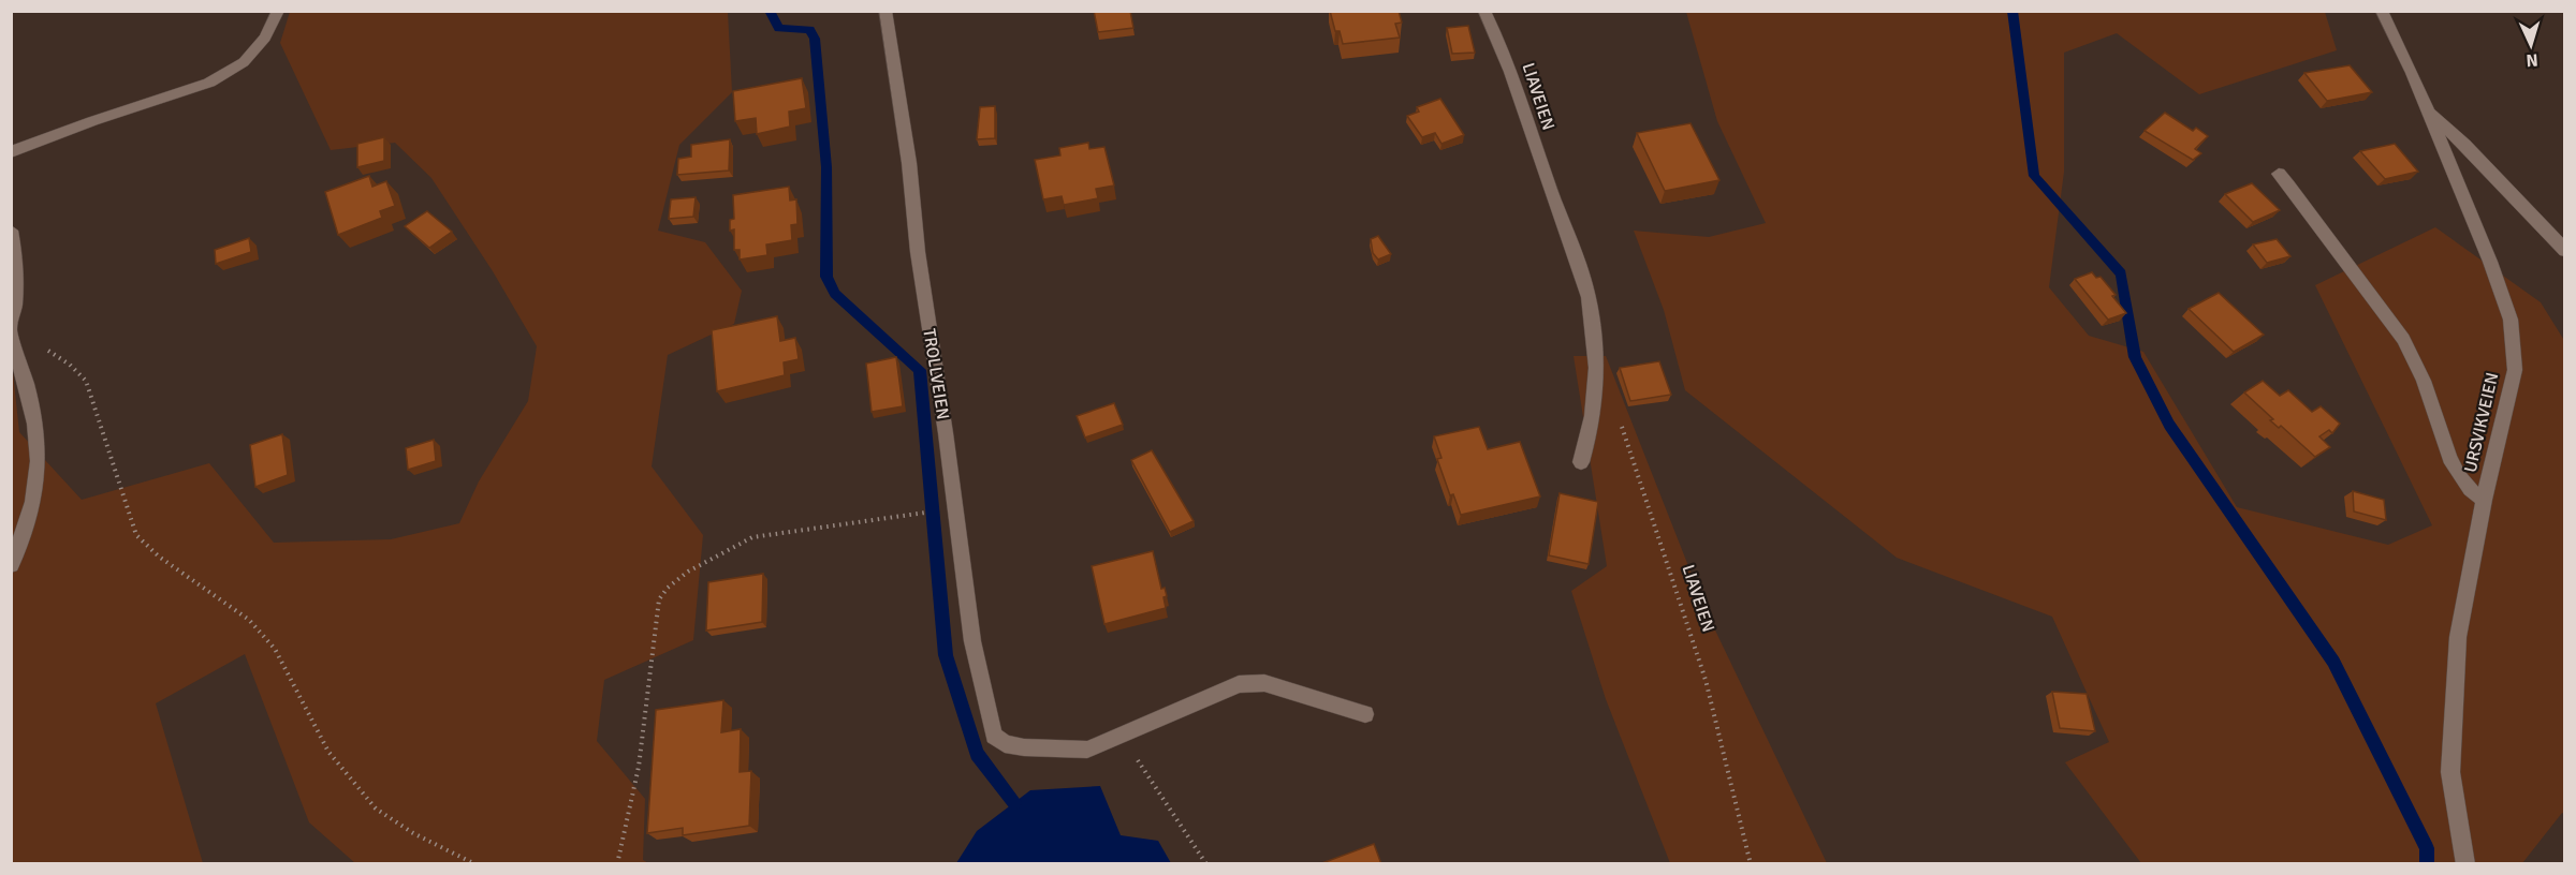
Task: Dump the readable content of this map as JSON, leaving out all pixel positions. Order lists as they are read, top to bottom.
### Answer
{
  "streets": {
    "street": ["LIAVEIEN", "TROLLVEIEN", "URSVIKVEIEN"]
  },
  "north": "bottom"
}
